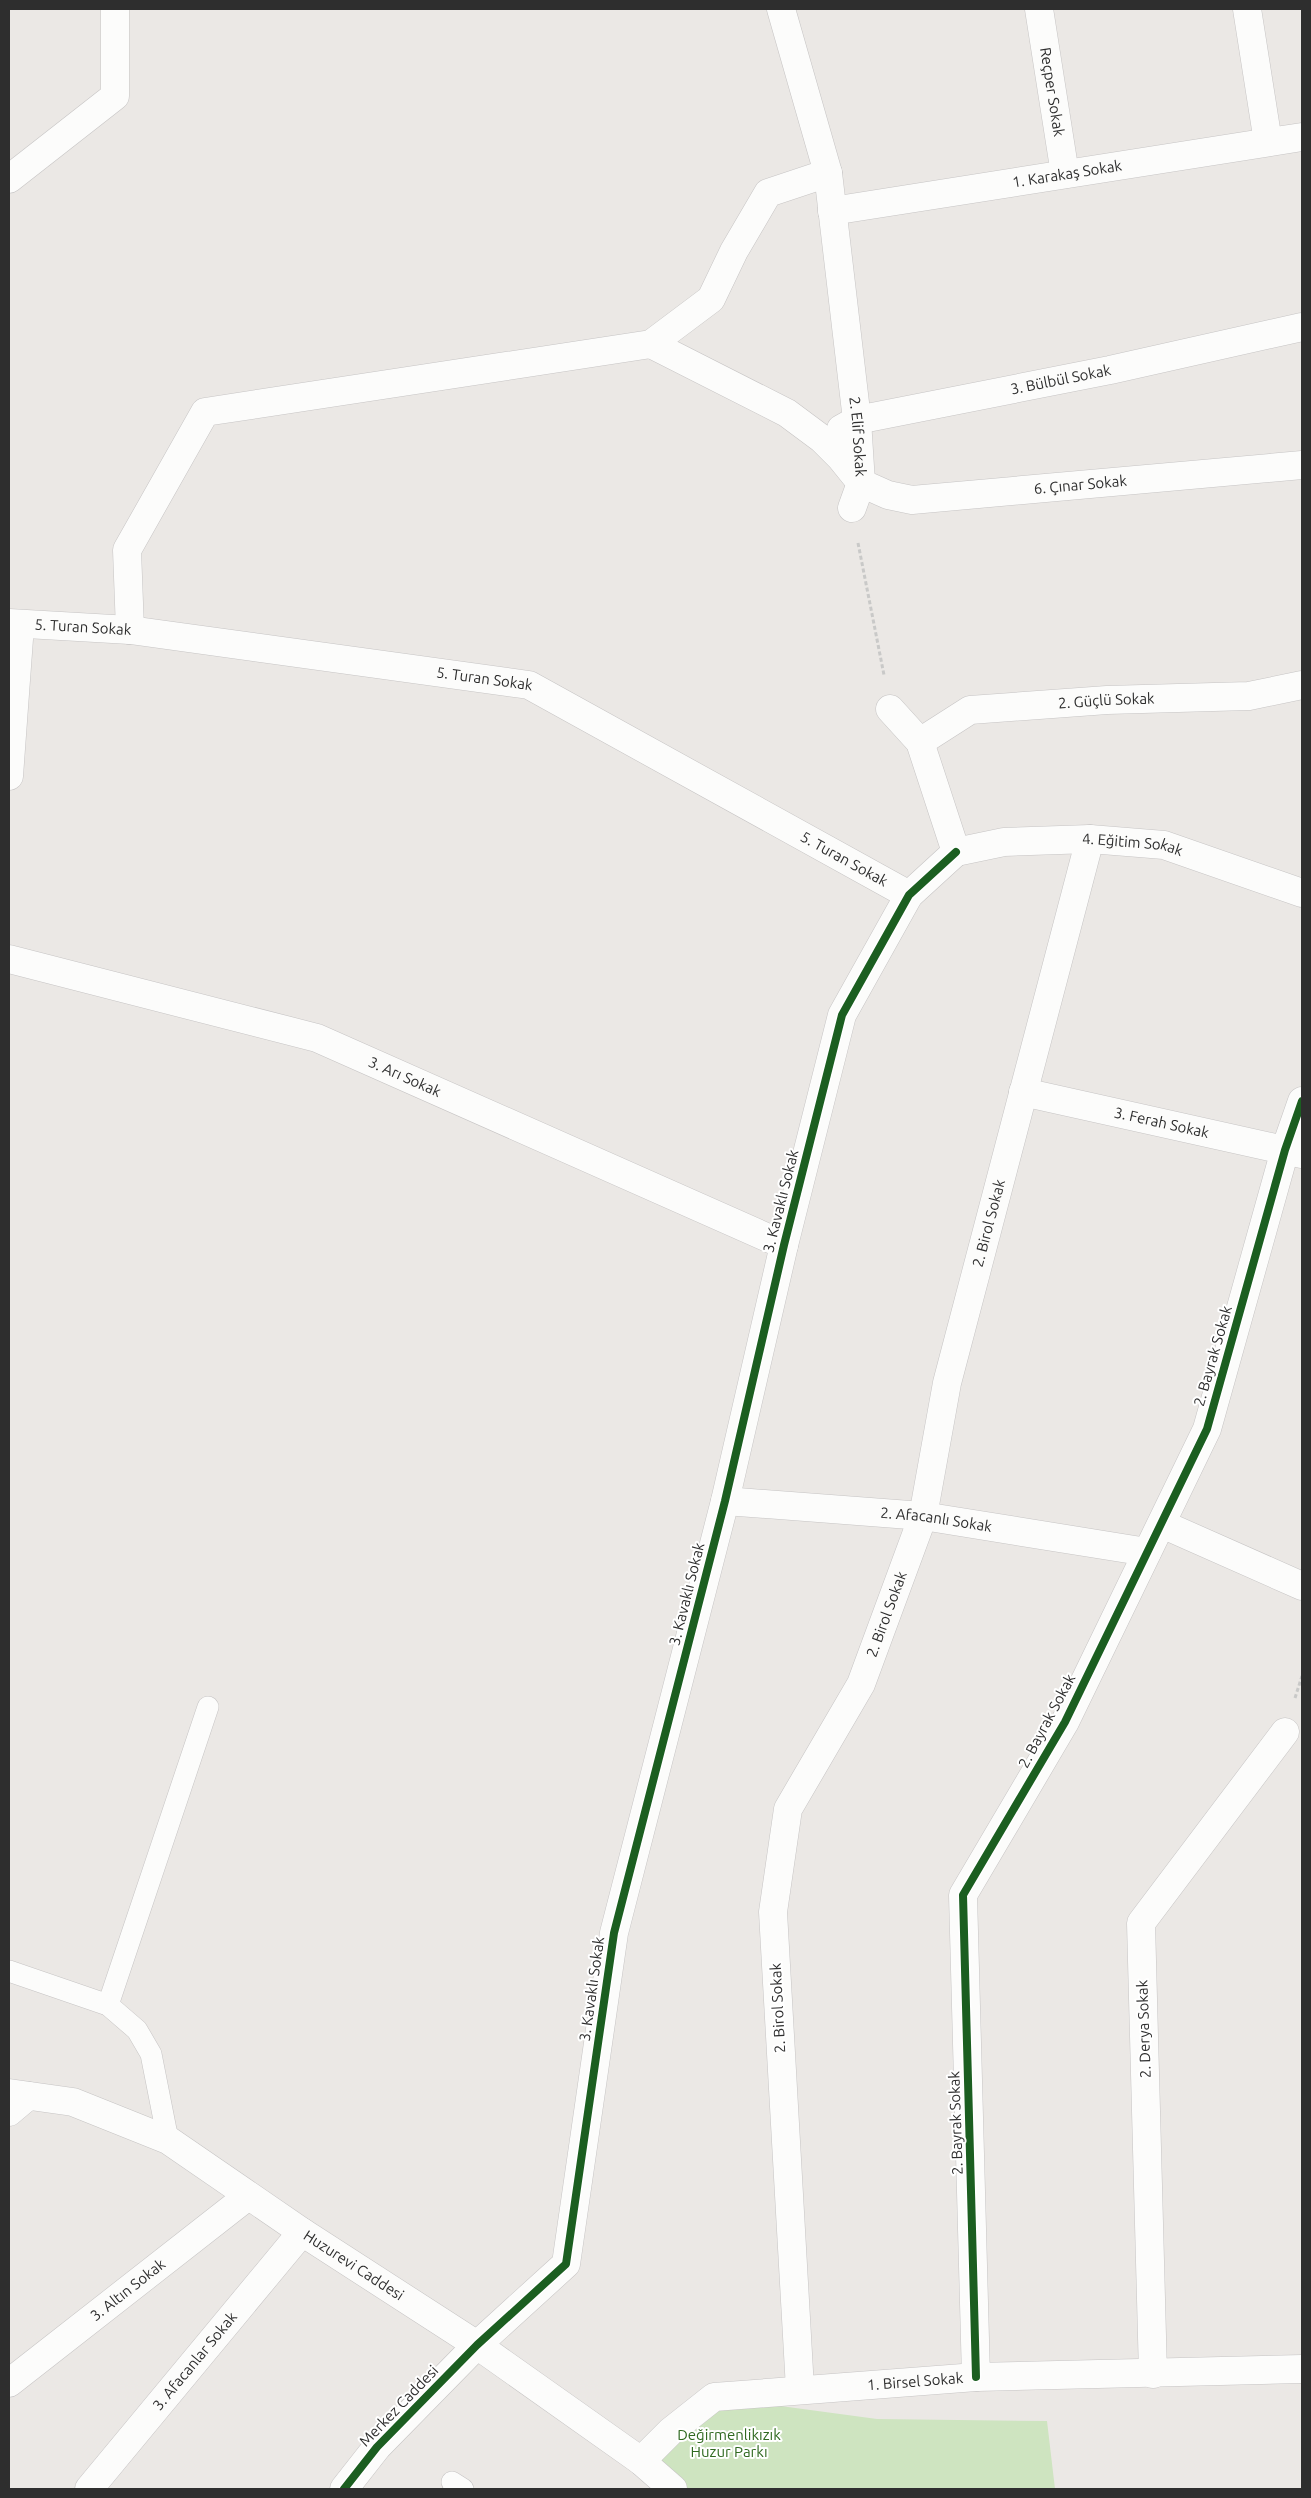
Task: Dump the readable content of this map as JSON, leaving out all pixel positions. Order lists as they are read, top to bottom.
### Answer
{
  "streets": {
    "street": [
      "Reçper Sokak",
      "1. Karakaş Sokak",
      "3. Bülbül Sokak",
      "2. Elif Sokak",
      "6. Çınar Sokak",
      "5. Turan Sokak",
      "2. Güçlü Sokak",
      "4. Eğitim Sokak",
      "3. Arı Sokak",
      "3. Ferah Sokak",
      "3. Kavaklı Sokak",
      "2. Birol Sokak",
      "2. Bayrak Sokak",
      "2. Afacanlı Sokak",
      "2. Derya Sokak",
      "Huzurevi Caddesi",
      "3. Altın Sokak",
      "3. Afacanlar Sokak",
      "1. Birsel Sokak",
      "Merkez Caddesi"
    ]
  },
  "crossings": [
    ["Reçper Sokak", "1. Karakaş Sokak"],
    ["1. Karakaş Sokak", "2. Elif Sokak"],
    ["3. Bülbül Sokak", "2. Elif Sokak"],
    ["2. Elif Sokak", "6. Çınar Sokak"],
    ["5. Turan Sokak", "3. Kavaklı Sokak"],
    ["4. Eğitim Sokak", "3. Kavaklı Sokak"],
    ["4. Eğitim Sokak", "2. Birol Sokak"],
    ["3. Arı Sokak", "3. Kavaklı Sokak"],
    ["3. Ferah Sokak", "2. Birol Sokak"],
    ["3. Ferah Sokak", "2. Bayrak Sokak"],
    ["3. Kavaklı Sokak", "2. Afacanlı Sokak"],
    ["3. Kavaklı Sokak", "Huzurevi Caddesi"],
    ["3. Kavaklı Sokak", "Merkez Caddesi"],
    ["2. Birol Sokak", "2. Afacanlı Sokak"],
    ["2. Birol Sokak", "1. Birsel Sokak"],
    ["2. Bayrak Sokak", "2. Afacanlı Sokak"],
    ["2. Bayrak Sokak", "1. Birsel Sokak"],
    ["2. Derya Sokak", "1. Birsel Sokak"],
    ["Huzurevi Caddesi", "3. Altın Sokak"],
    ["Huzurevi Caddesi", "3. Afacanlar Sokak"],
    ["Huzurevi Caddesi", "1. Birsel Sokak"],
    ["Huzurevi Caddesi", "Merkez Caddesi"]
  ],
  "parks": ["Değirmenlikızık Huzur Parkı"]
}
